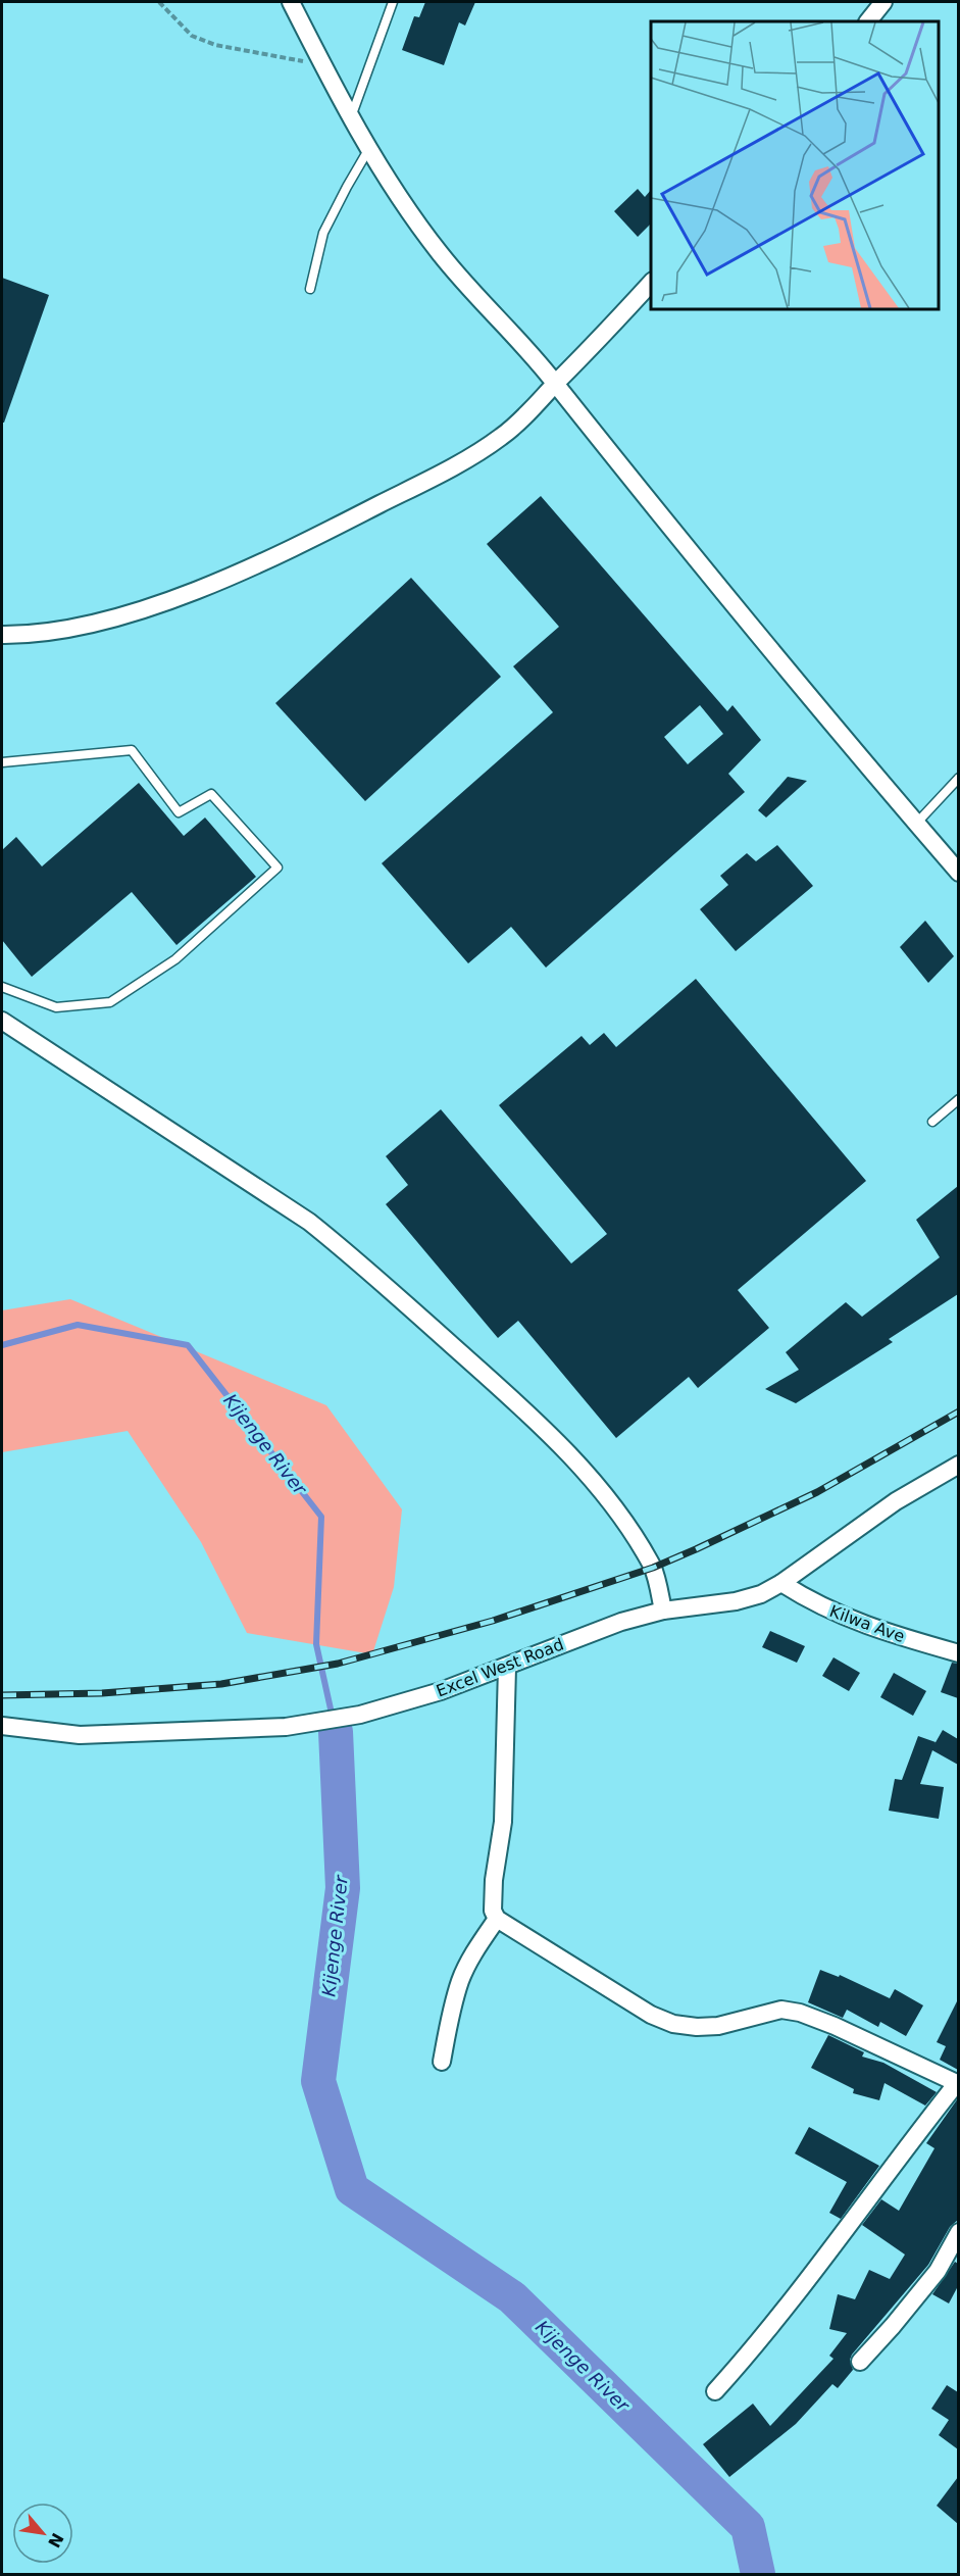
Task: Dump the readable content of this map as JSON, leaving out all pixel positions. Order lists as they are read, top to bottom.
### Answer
{
  "streets": {
    "street": ["Kilwa Ave", "Excel West Road"]
  },
  "crossings": [
    ["Kilwa Ave", "Excel West Road"]
  ],
  "water": ["Kijenge River"],
  "north": "bottom right"
}
